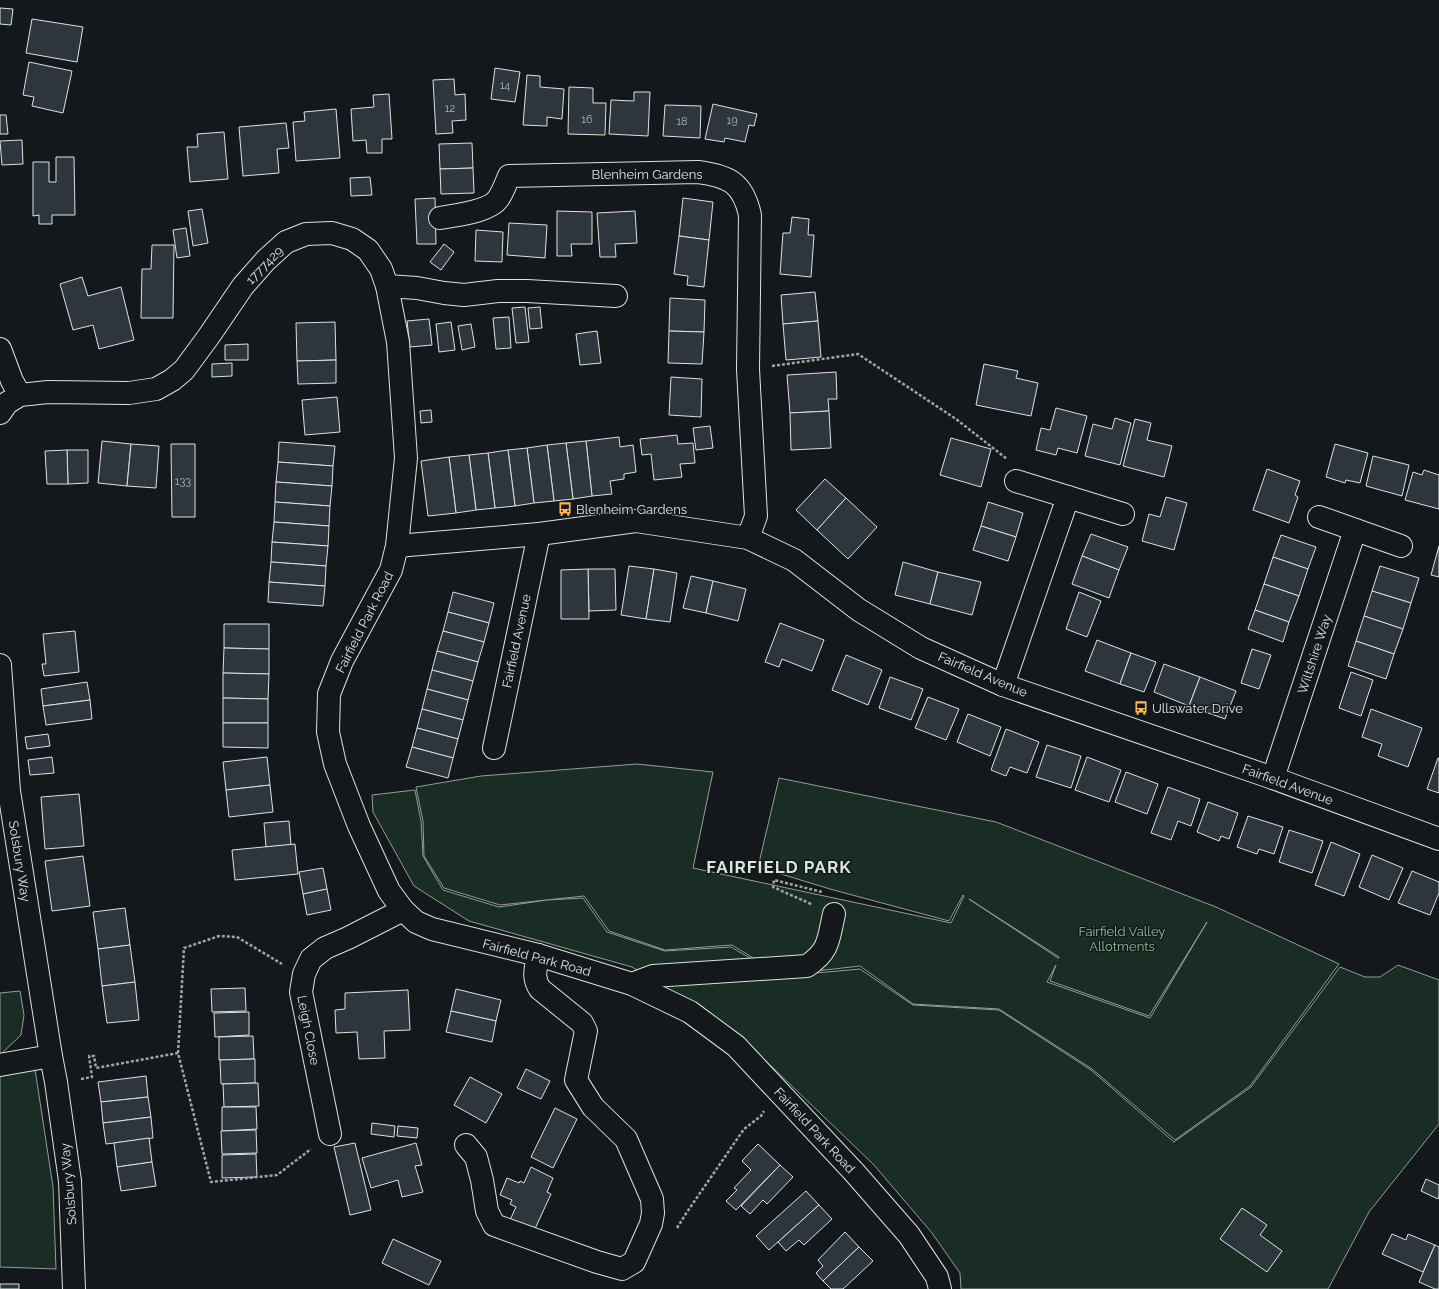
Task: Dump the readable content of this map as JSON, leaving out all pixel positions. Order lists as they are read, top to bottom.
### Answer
{
  "streets": {
    "street": [
      "Blenheim Gardens",
      "1777429",
      "Fairfield Park Road",
      "Fairfield Avenue",
      "Wiltshire Way",
      "Solsbury Way",
      "Leigh Close"
    ]
  },
  "crossings": [
    ["Blenheim Gardens", "Fairfield Avenue"],
    ["1777429", "Fairfield Park Road"],
    ["1777429", "Fairfield Avenue"],
    ["Fairfield Park Road", "Fairfield Avenue"],
    ["Fairfield Park Road", "Leigh Close"],
    ["Fairfield Avenue", "Wiltshire Way"]
  ],
  "districts": ["FAIRFIELD PARK"],
  "parks": ["Fairfield Valley Allotments"],
  "places": {
    "bus stop": ["Blenheim Gardens", "Ullswater Drive"]
  },
  "house_numbers": [
    "14",
    "12",
    "16",
    "19",
    "18",
    "133"
  ]
}
